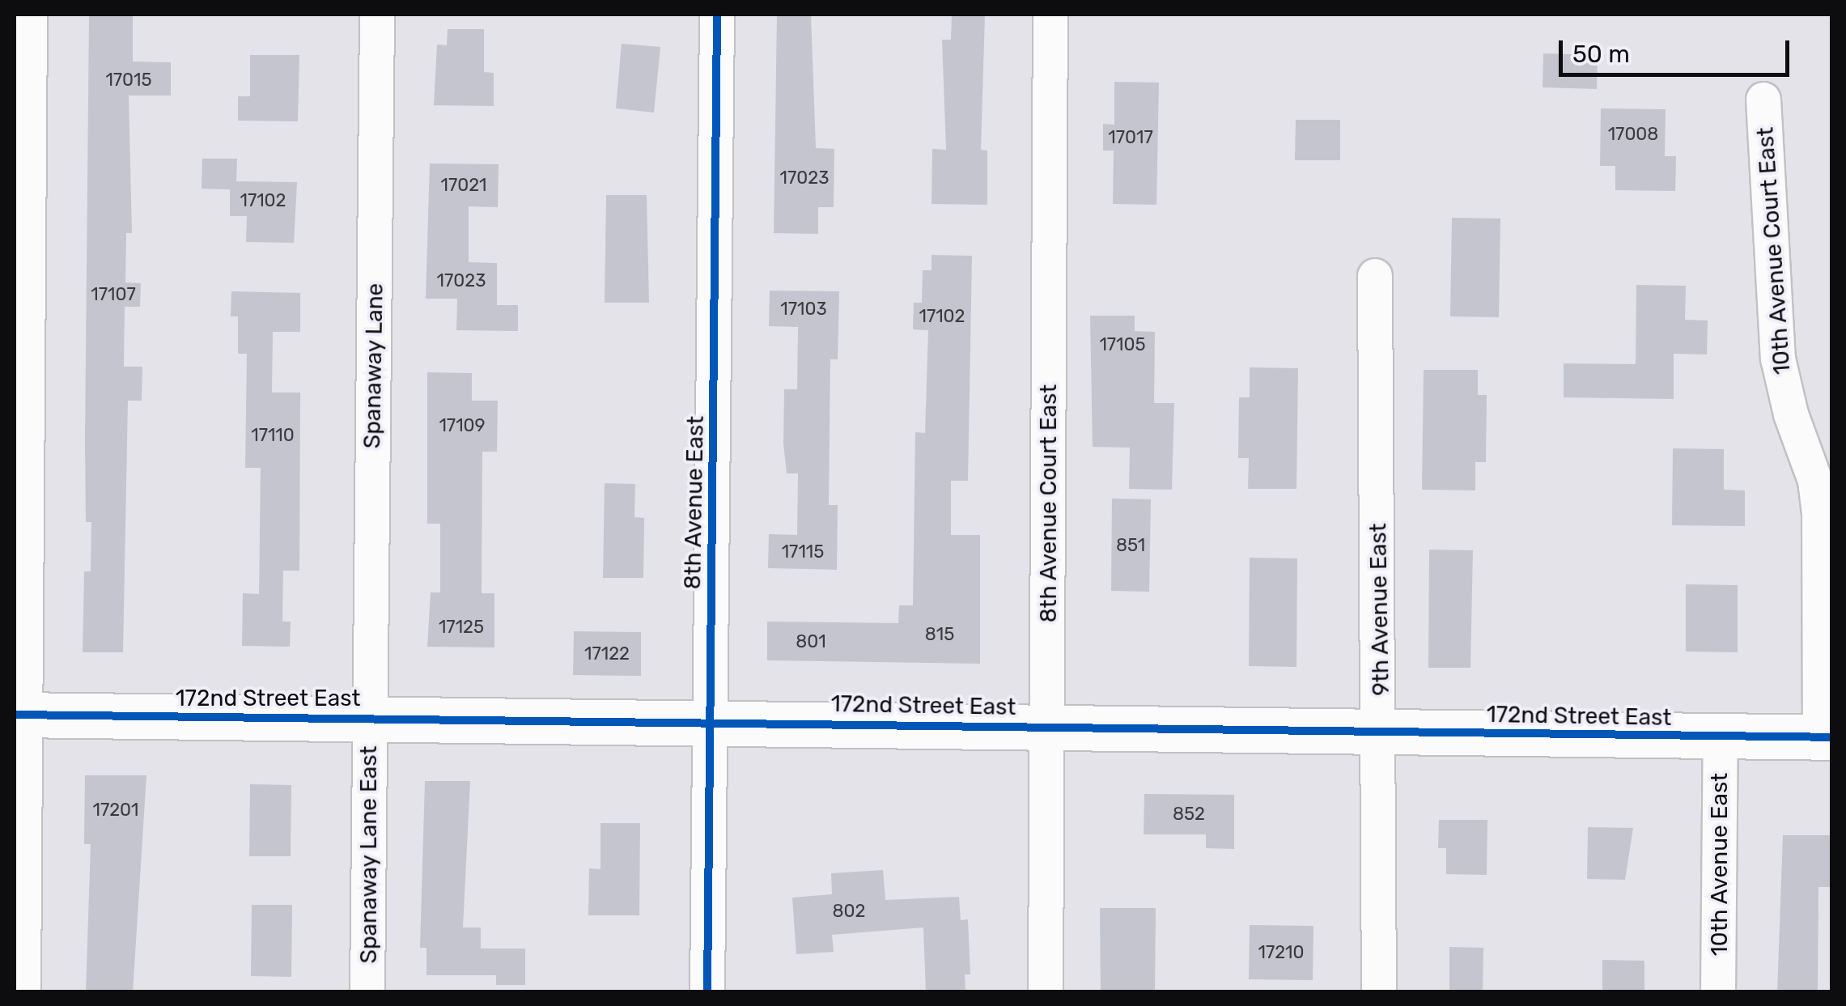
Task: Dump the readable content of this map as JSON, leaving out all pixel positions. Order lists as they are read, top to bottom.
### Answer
{
  "streets": {
    "street": [
      "10th Avenue Court East",
      "Spanaway Lane",
      "8th Avenue East",
      "8th Avenue Court East",
      "9th Avenue East",
      "172nd Street East",
      "Spanaway Lane East",
      "10th Avenue East"
    ]
  },
  "crossings": [
    ["10th Avenue Court East", "172nd Street East"],
    ["Spanaway Lane", "172nd Street East"],
    ["Spanaway Lane", "Spanaway Lane East"],
    ["8th Avenue East", "172nd Street East"],
    ["8th Avenue Court East", "172nd Street East"],
    ["9th Avenue East", "172nd Street East"],
    ["172nd Street East", "Spanaway Lane East"],
    ["172nd Street East", "10th Avenue East"]
  ],
  "house_numbers": [
    "17015",
    "17008",
    "17017",
    "17023",
    "17021",
    "17102",
    "17023",
    "17107",
    "17103",
    "17102",
    "17105",
    "17109",
    "17110",
    "851",
    "17115",
    "17125",
    "815",
    "801",
    "17122",
    "17201",
    "852",
    "802",
    "17210"
  ],
  "scale_bar": "50 m"
}
